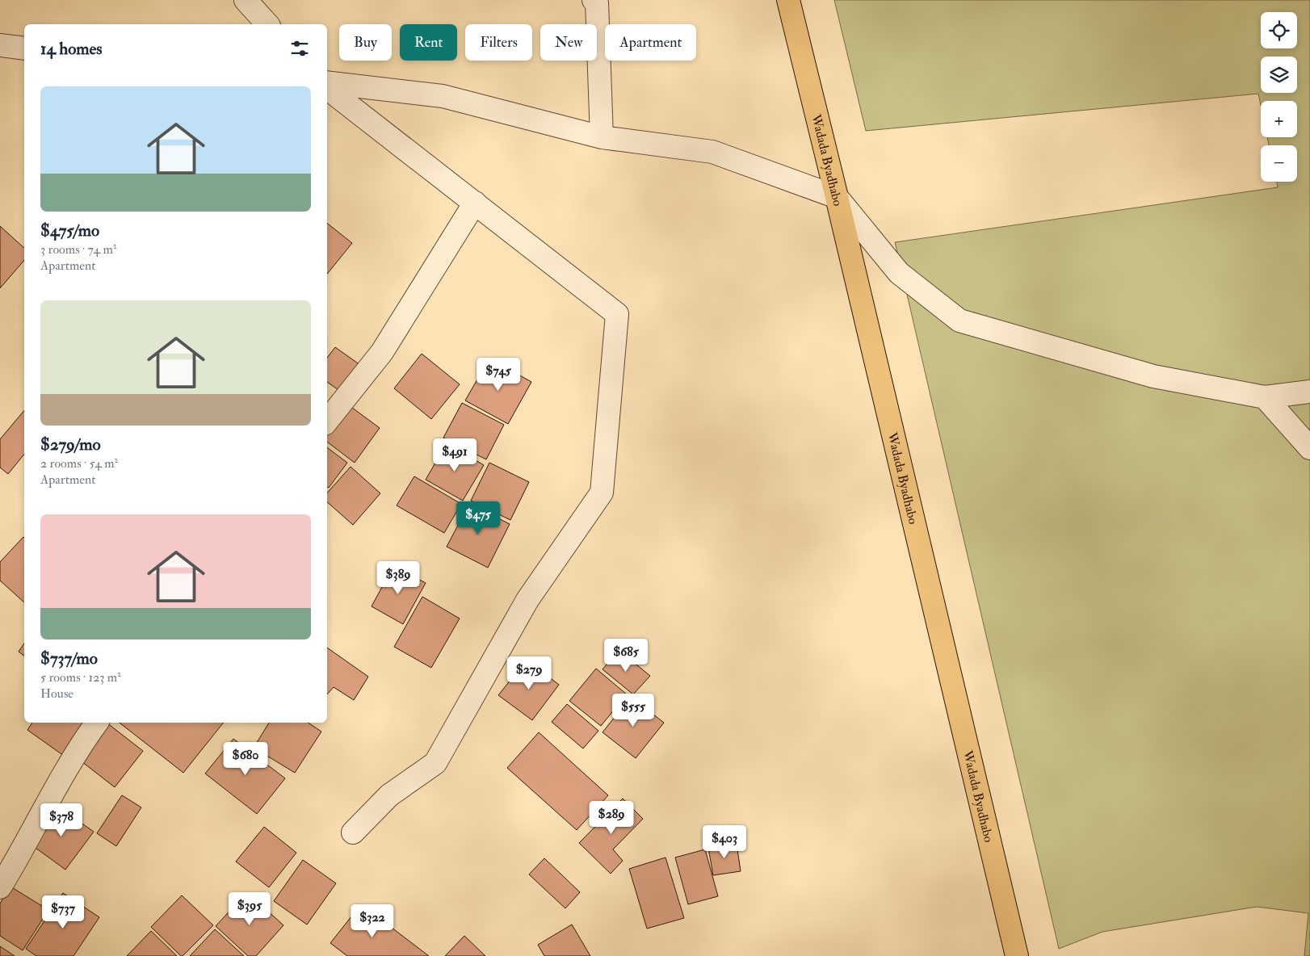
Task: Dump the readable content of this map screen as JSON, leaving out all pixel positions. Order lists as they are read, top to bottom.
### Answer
{
  "streets": {
    "main road": ["Wadada Byadhabo"]
  },
  "page": {
    "map_buttons": ["+", "−"],
    "chip": [
      "Buy",
      "Rent",
      "Filters",
      "New",
      "Apartment"
    ],
    "heading": "14 homes",
    "list": [
      {
        "name": "$475/mo",
        "note": "3 rooms · 74 m² · Apartment"
      },
      {
        "name": "$279/mo",
        "note": "2 rooms · 54 m² · Apartment"
      },
      {
        "name": "$737/mo",
        "note": "5 rooms · 123 m² · House"
      }
    ],
    "price": [
      "$745",
      "$491",
      "$475",
      "$389",
      "$685",
      "$279",
      "$555",
      "$680",
      "$289",
      "$378",
      "$403",
      "$395",
      "$737",
      "$322"
    ]
  }
}
